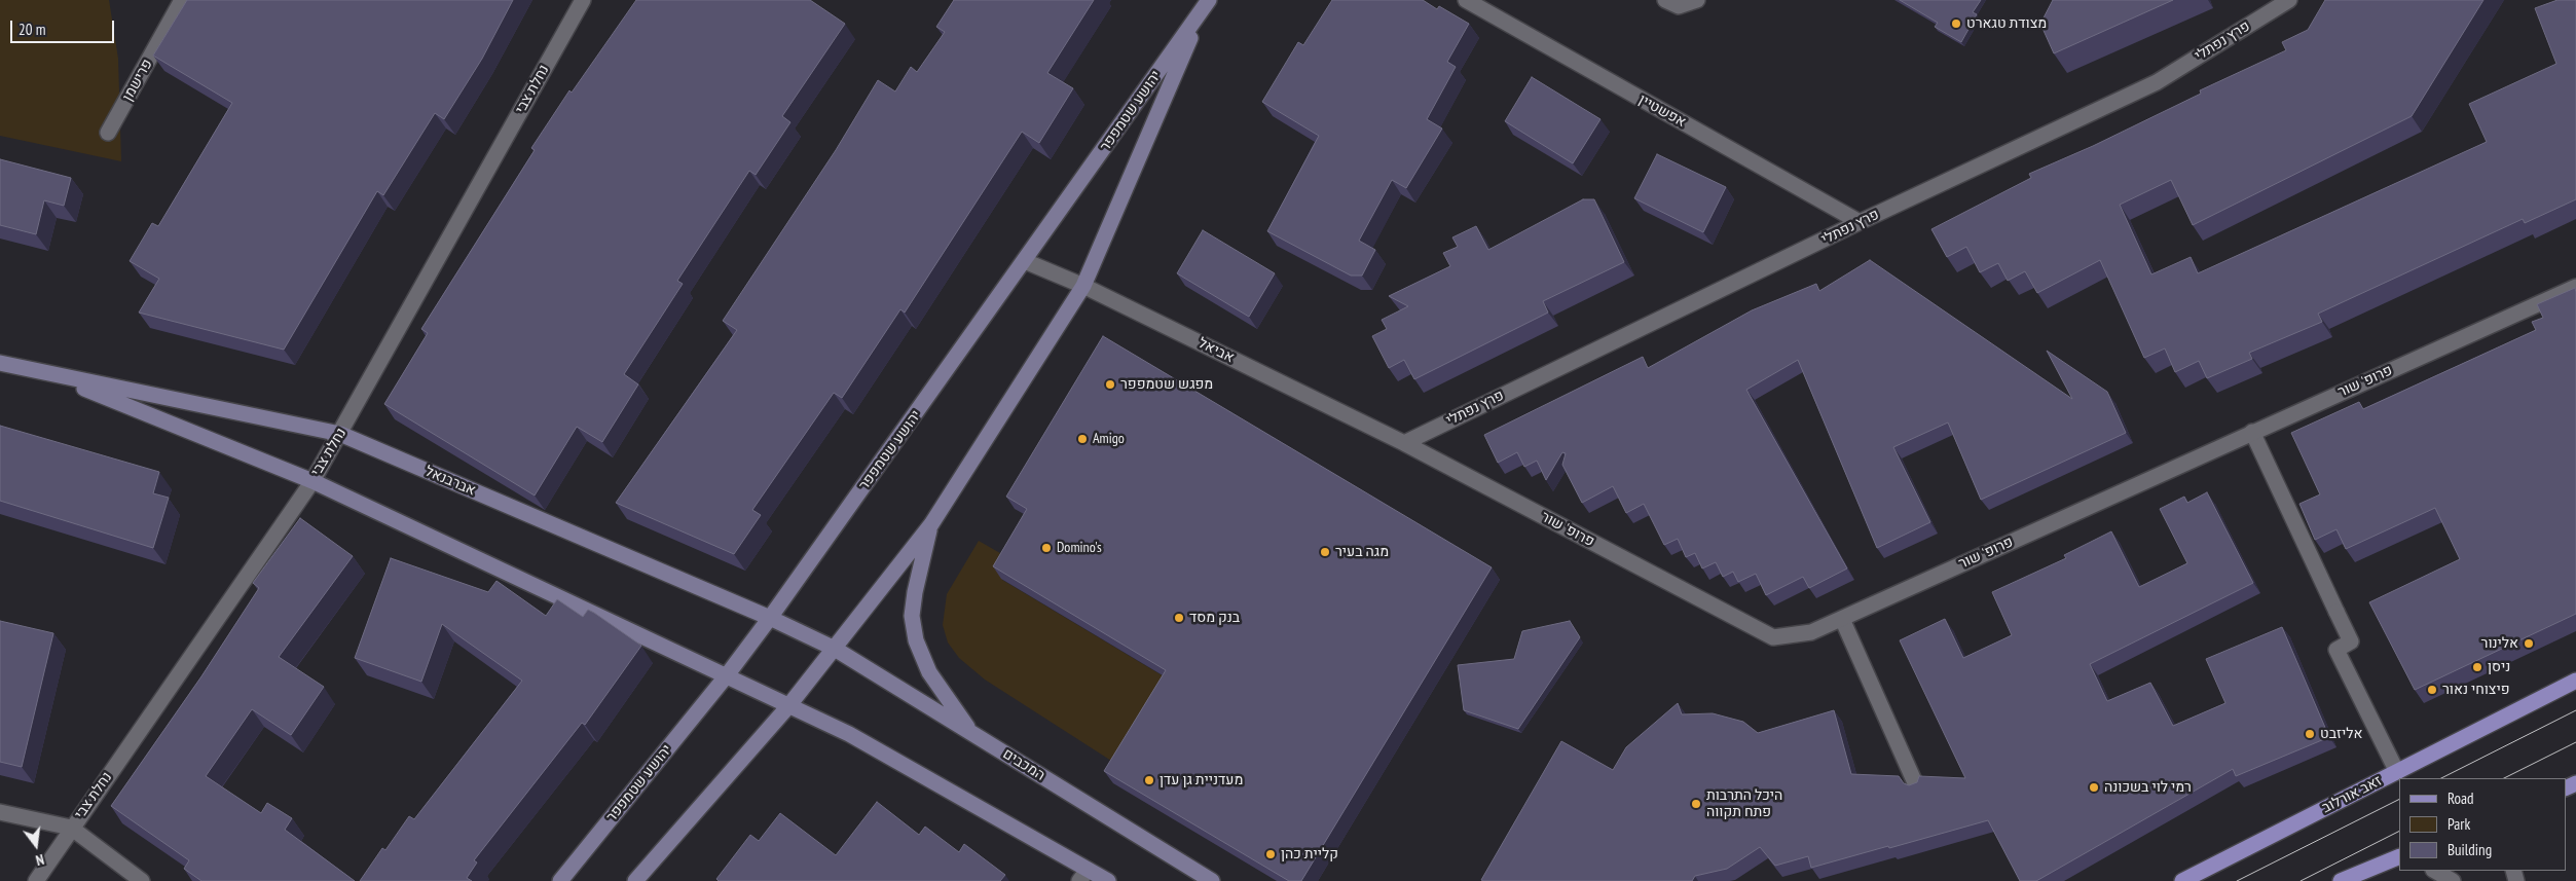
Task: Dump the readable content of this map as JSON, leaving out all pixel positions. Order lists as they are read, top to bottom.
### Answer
{
  "streets": {
    "main road": ["זאב אורלוב"],
    "street": [
      "פרץ נפתלי",
      "פרישמן",
      "נחלת צבי",
      "יהושע שטמפפר",
      "אפשטיין",
      "אביאל",
      "פרופ' שור",
      "אברבנאל",
      "המכבים"
    ]
  },
  "crossings": [
    ["פרץ נפתלי", "אפשטיין"],
    ["פרץ נפתלי", "אביאל"],
    ["פרץ נפתלי", "פרופ' שור"],
    ["נחלת צבי", "אברבנאל"],
    ["יהושע שטמפפר", "אביאל"],
    ["יהושע שטמפפר", "אברבנאל"],
    ["יהושע שטמפפר", "המכבים"],
    ["אביאל", "פרופ' שור"],
    ["אברבנאל", "המכבים"]
  ],
  "places": [
    "מצודת טגארט",
    "מפגש שטמפפר",
    "Amigo",
    "Domino's",
    "מגה בעיר",
    "בנק מסד",
    "אלינור",
    "ניסן",
    "פיצוחי נאור",
    "אליזבט",
    "מעדניית גן עדן",
    "רמי לוי בשכונה",
    "היכל התרבות פתח תקווה",
    "קליית כהן"
  ],
  "legend": ["Road", "Park", "Building"],
  "scale_bar": "20 m",
  "north": "bottom"
}
